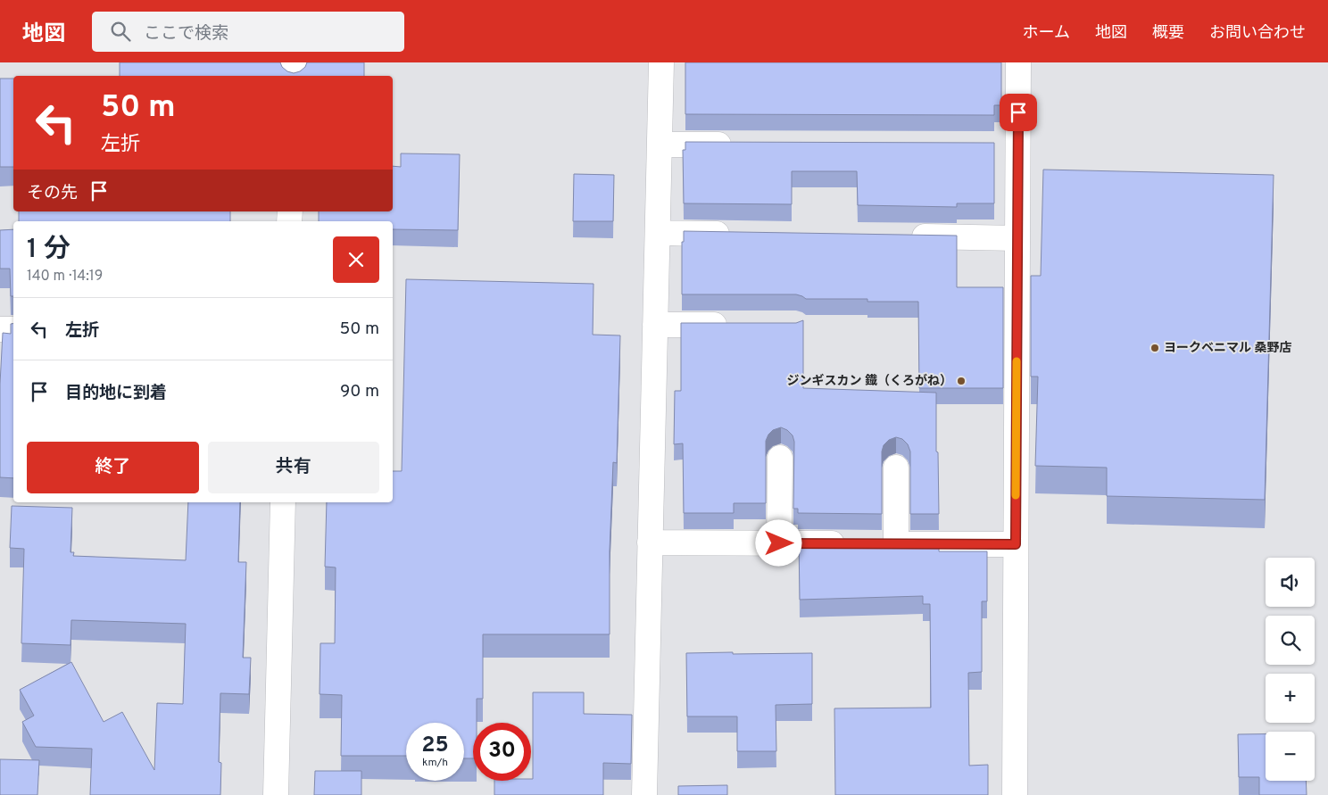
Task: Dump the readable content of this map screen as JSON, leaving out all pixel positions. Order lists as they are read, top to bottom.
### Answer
{
  "places": ["ヨークベニマル 桑野店", "ジンギスカン 鐡（くろがね）"],
  "page": {
    "header": "地図",
    "search": "ここで検索",
    "nav": [
      "ホーム",
      "地図",
      "概要",
      "お問い合わせ"
    ],
    "turn": ["50 m", "左折"],
    "then": "その先",
    "heading": ["1 分", "140 m · 14:19"],
    "list": [
      {
        "name": "左折",
        "value": "50 m"
      },
      {
        "name": "目的地に到着",
        "value": "90 m"
      }
    ],
    "buttons": ["終了", "共有"],
    "map_buttons": ["+", "−"],
    "speed": "25 km/h",
    "limit": "30"
  }
}
